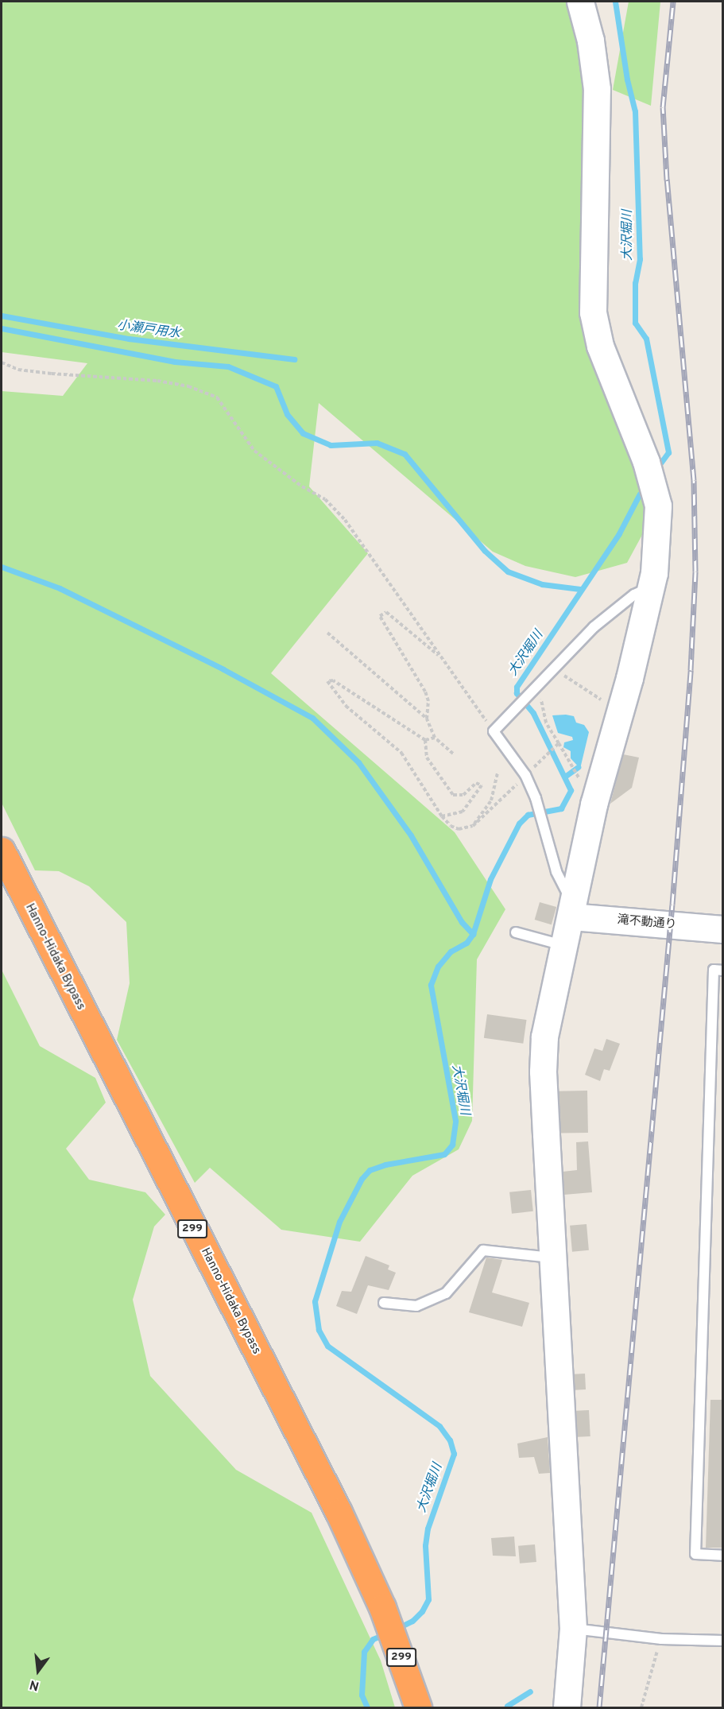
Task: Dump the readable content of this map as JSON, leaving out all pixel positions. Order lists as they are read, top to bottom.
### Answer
{
  "streets": {
    "highway": ["Hanno-Hidaka Bypass", "299"],
    "street": ["滝不動通り"]
  },
  "water": ["大沢堀川", "小瀬戸用水"],
  "north": "bottom"
}
